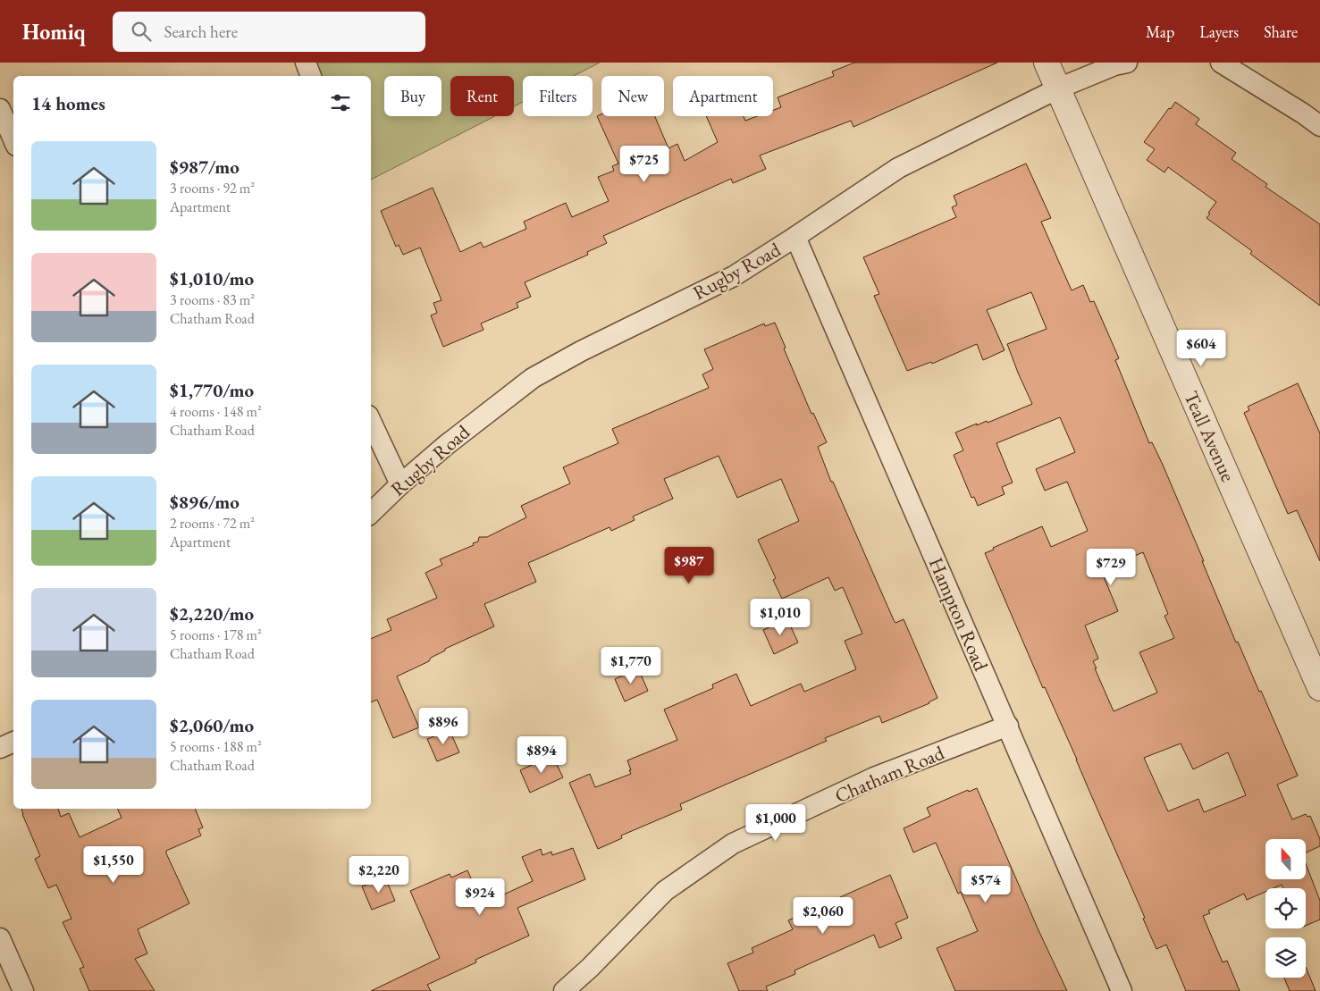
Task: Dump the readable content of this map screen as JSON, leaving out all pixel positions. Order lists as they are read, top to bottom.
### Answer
{
  "streets": {
    "street": [
      "Rugby Road",
      "Teall Avenue",
      "Hampton Road",
      "Chatham Road"
    ]
  },
  "crossings": [
    ["Rugby Road", "Teall Avenue"],
    ["Rugby Road", "Hampton Road"],
    ["Hampton Road", "Chatham Road"]
  ],
  "north": "top",
  "page": {
    "header": "Homiq",
    "search": "Search here",
    "nav": ["Map", "Layers", "Share"],
    "chip": [
      "Buy",
      "Rent",
      "Filters",
      "New",
      "Apartment"
    ],
    "heading": "14 homes",
    "list": [
      {
        "name": "$987/mo",
        "note": "3 rooms · 92 m² · Apartment"
      },
      {
        "name": "$1,010/mo",
        "note": "3 rooms · 83 m² · Chatham Road"
      },
      {
        "name": "$1,770/mo",
        "note": "4 rooms · 148 m² · Chatham Road"
      },
      {
        "name": "$896/mo",
        "note": "2 rooms · 72 m² · Apartment"
      },
      {
        "name": "$2,220/mo",
        "note": "5 rooms · 178 m² · Chatham Road"
      },
      {
        "name": "$2,060/mo",
        "note": "5 rooms · 188 m² · Chatham Road"
      }
    ],
    "price": [
      "$725",
      "$604",
      "$987",
      "$729",
      "$1,010",
      "$1,770",
      "$896",
      "$894",
      "$1,000",
      "$1,550",
      "$2,220",
      "$574",
      "$924",
      "$2,060"
    ]
  }
}
